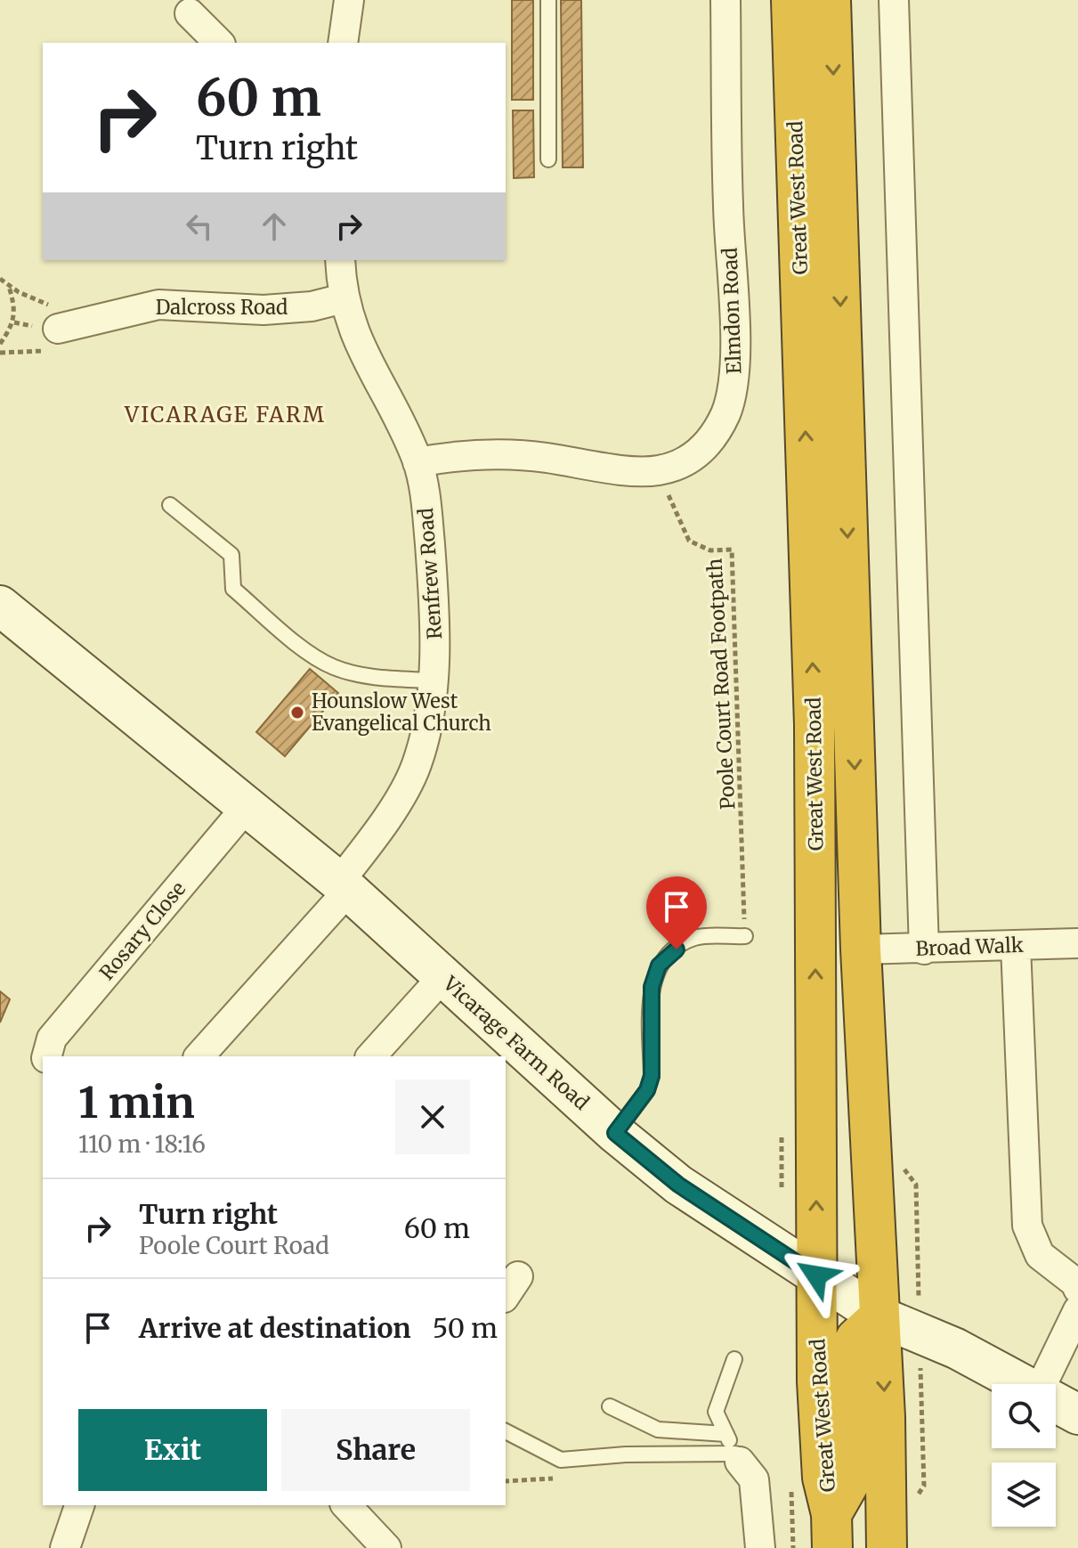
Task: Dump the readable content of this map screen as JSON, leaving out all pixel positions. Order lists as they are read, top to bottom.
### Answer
{
  "streets": {
    "highway": ["Great West Road"],
    "street": [
      "Dalcross Road",
      "Elmdon Road",
      "Renfrew Road",
      "Rosary Close",
      "Broad Walk",
      "Vicarage Farm Road"
    ],
    "path": ["Poole Court Road Footpath"]
  },
  "crossings": [
    ["Great West Road", "Broad Walk"],
    ["Great West Road", "Vicarage Farm Road"],
    ["Dalcross Road", "Renfrew Road"],
    ["Elmdon Road", "Renfrew Road"],
    ["Elmdon Road", "Poole Court Road Footpath"],
    ["Renfrew Road", "Vicarage Farm Road"],
    ["Rosary Close", "Vicarage Farm Road"]
  ],
  "districts": ["VICARAGE FARM"],
  "places": ["Hounslow West Evangelical Church"],
  "page": {
    "turn": ["60 m", "Turn right"],
    "heading": ["1 min", "110 m · 18:16"],
    "list": [
      {
        "name": "Turn right",
        "note": "Poole Court Road",
        "value": "60 m"
      },
      {
        "name": "Arrive at destination",
        "value": "50 m"
      }
    ],
    "buttons": ["Exit", "Share"]
  }
}
